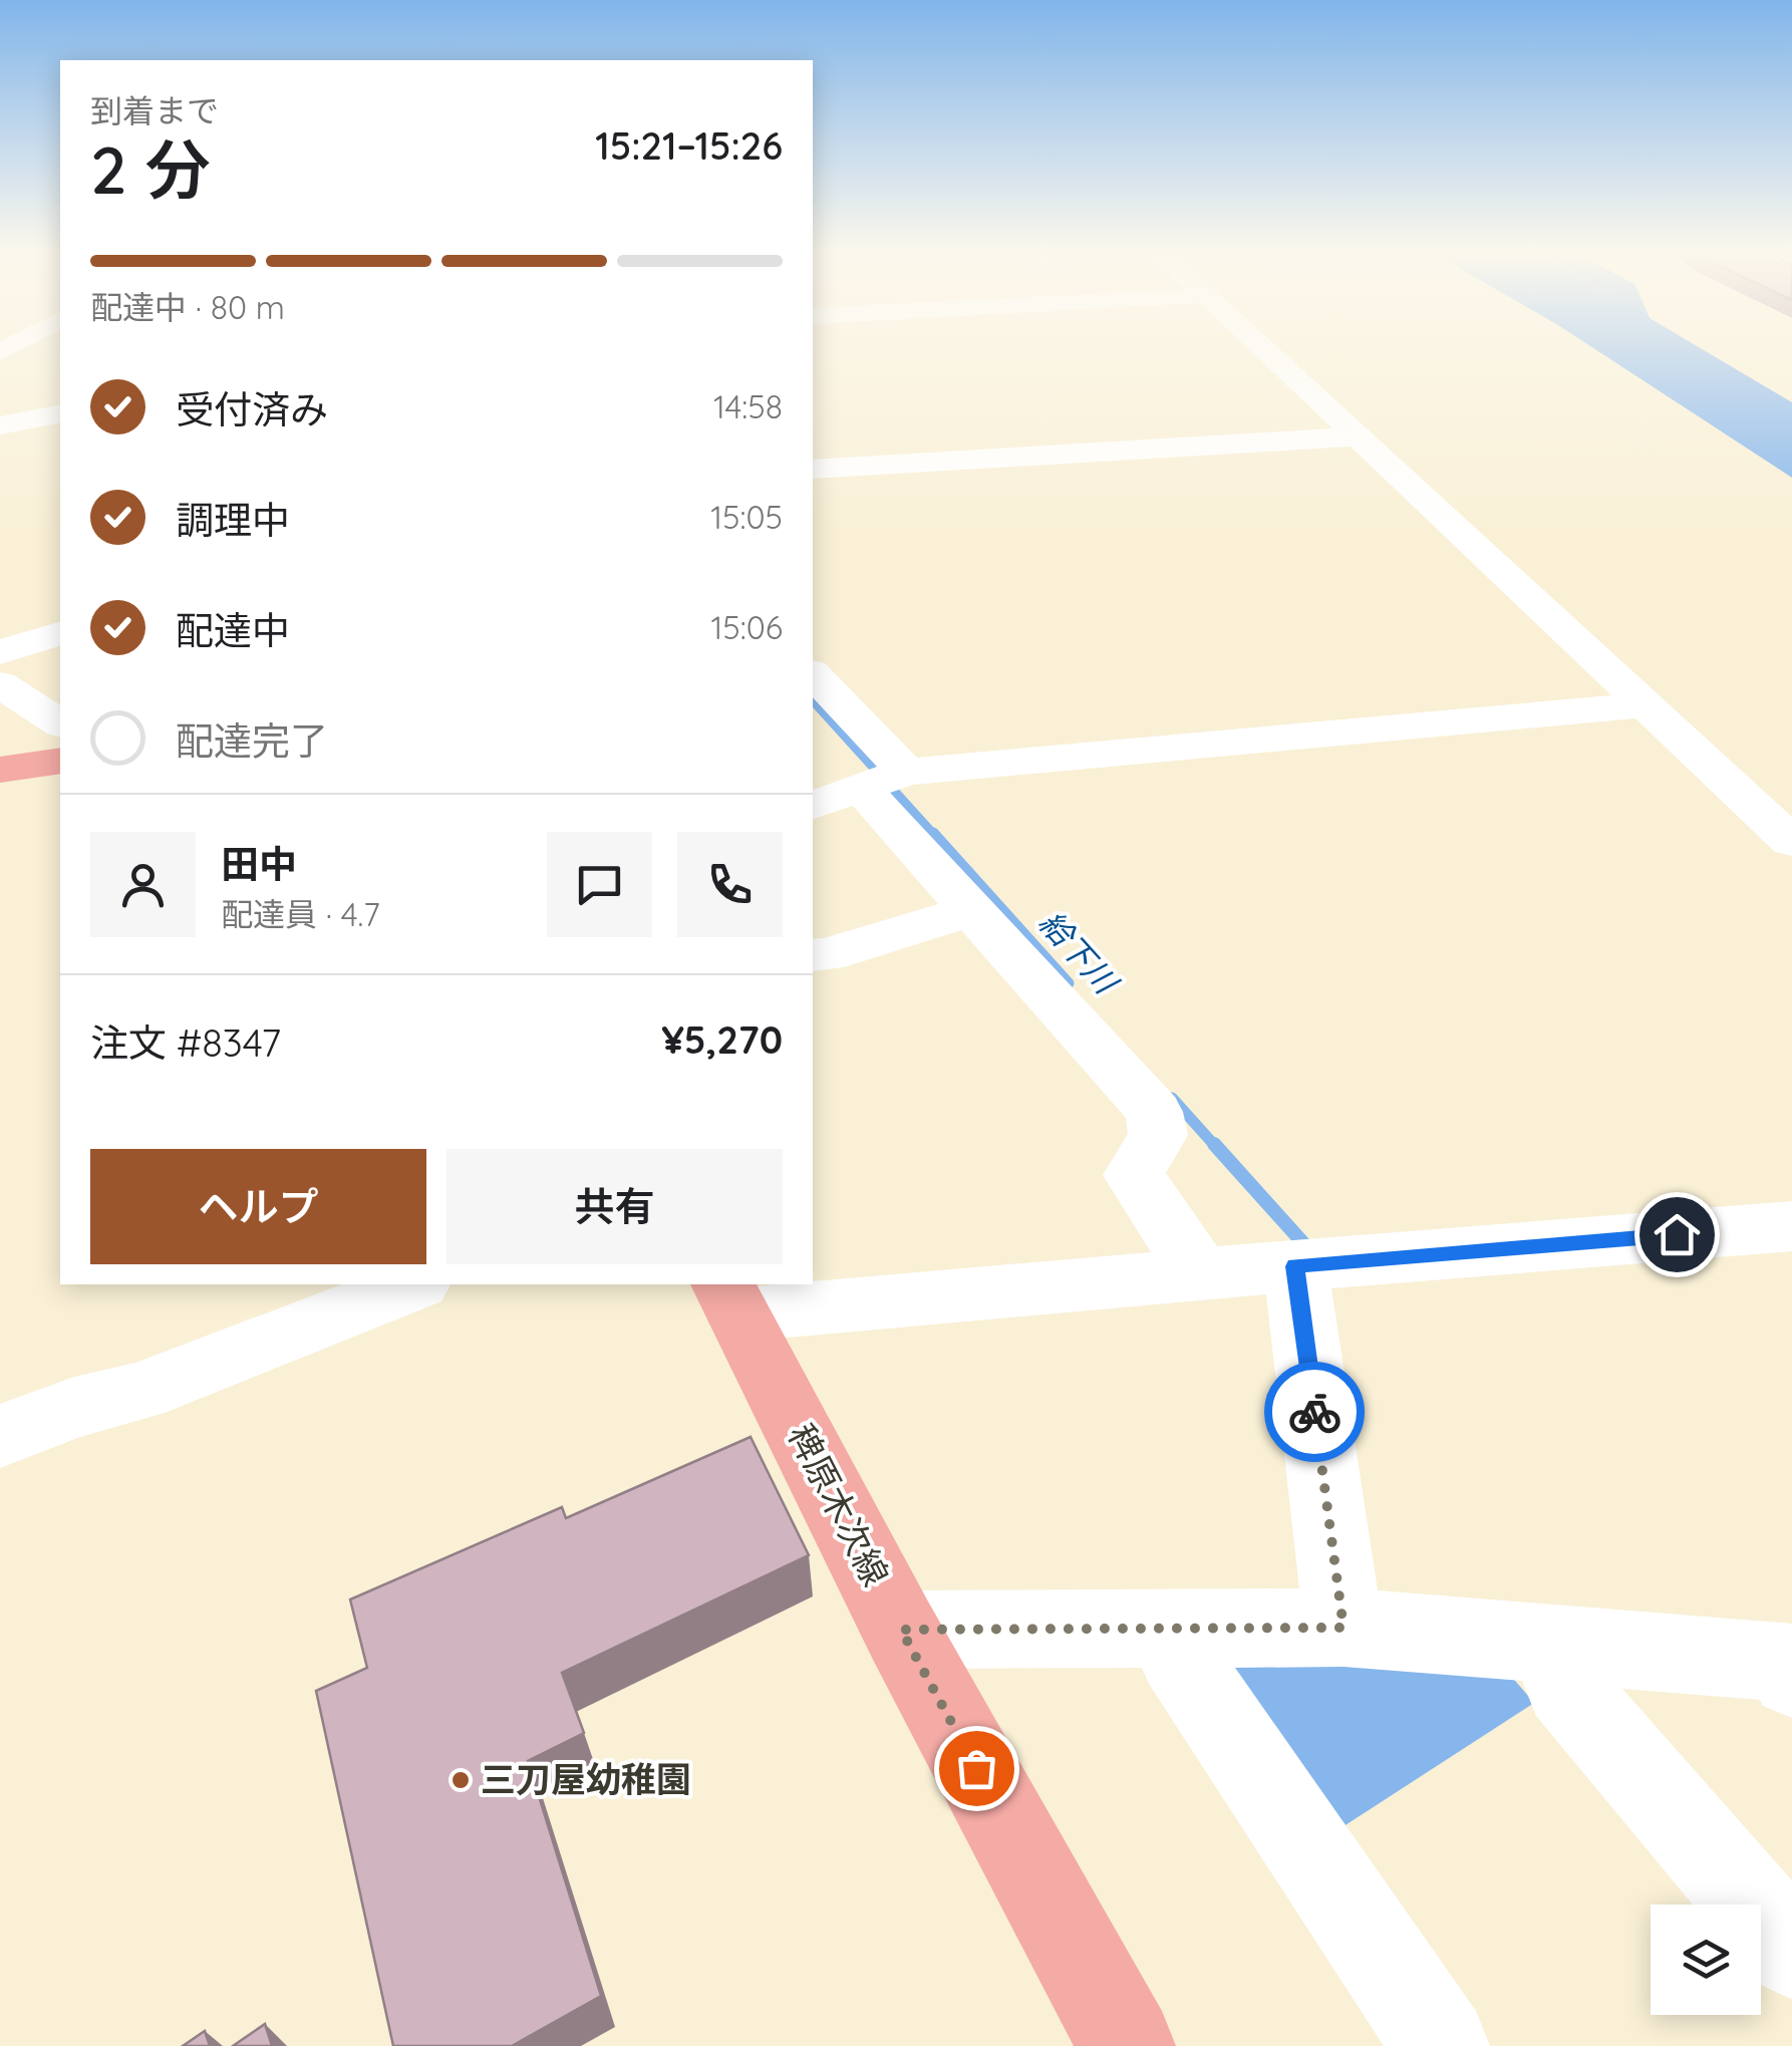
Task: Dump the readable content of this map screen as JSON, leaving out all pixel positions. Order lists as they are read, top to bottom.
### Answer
{
  "streets": {
    "main road": ["稗原木次線"]
  },
  "water": ["給下川"],
  "places": ["三刀屋幼稚園"],
  "page": {
    "heading": ["2 分", "到着まで", "15:21–15:26"],
    "panel": [
      "田中",
      "配達員 · 4.7",
      "注文 #8347",
      "¥5,270"
    ],
    "bar": "配達中 · 80 m",
    "list": [
      ["受付済み", "14:58"],
      ["調理中", "15:05"],
      ["配達中", "15:06"],
      "配達完了"
    ],
    "buttons": ["ヘルプ", "共有"]
  }
}
